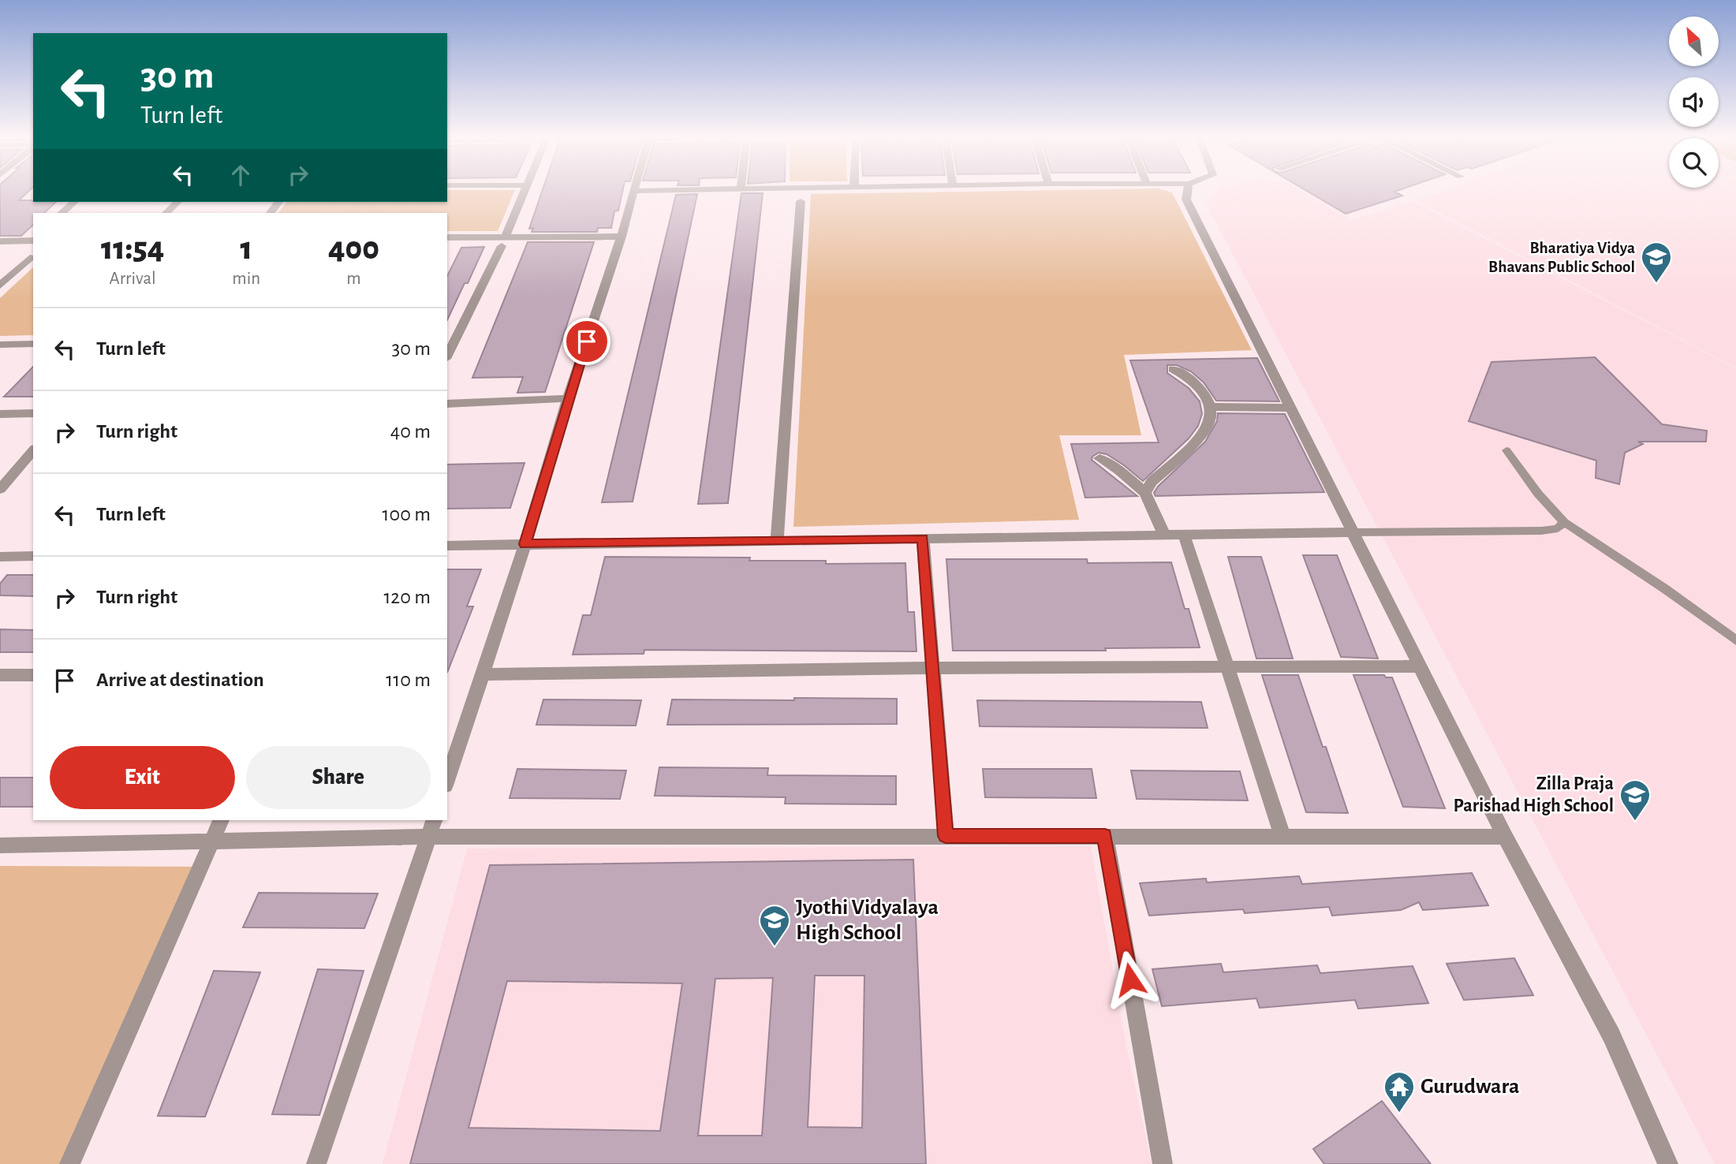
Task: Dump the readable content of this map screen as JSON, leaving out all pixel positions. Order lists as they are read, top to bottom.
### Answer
{
  "places": {
    "school or university": ["Bharatiya Vidya Bhavans Public School", "Zilla Praja Parishad High School", "Jyothi Vidyalaya High School"],
    "temple": ["Gurudwara"]
  },
  "north": "top left",
  "page": {
    "turn": ["30 m", "Turn left"],
    "eta": [
      "11:54",
      "Arrival",
      "1",
      "min",
      "400",
      "m"
    ],
    "list": [
      {
        "name": "Turn left",
        "value": "30 m"
      },
      {
        "name": "Turn right",
        "value": "40 m"
      },
      {
        "name": "Turn left",
        "value": "100 m"
      },
      {
        "name": "Turn right",
        "value": "120 m"
      },
      {
        "name": "Arrive at destination",
        "value": "110 m"
      }
    ],
    "buttons": ["Exit", "Share"]
  }
}
